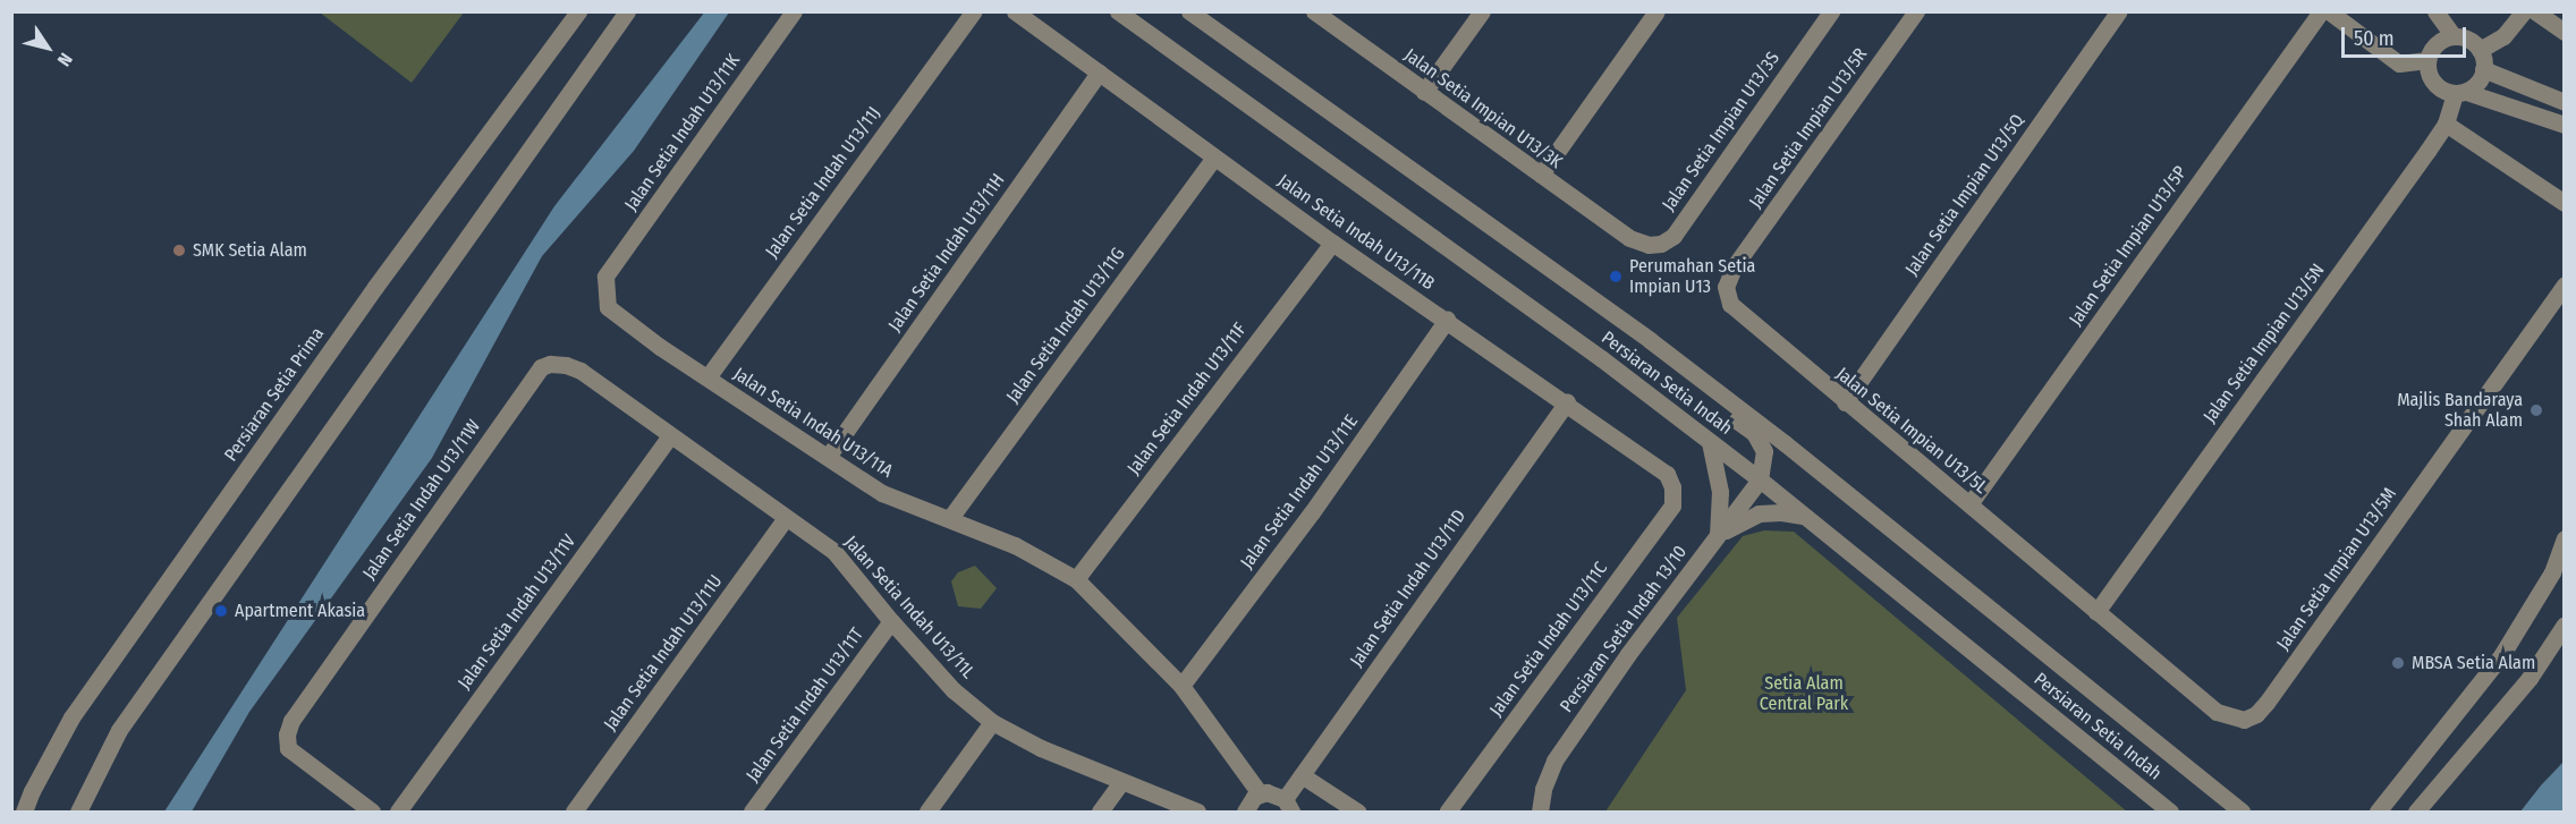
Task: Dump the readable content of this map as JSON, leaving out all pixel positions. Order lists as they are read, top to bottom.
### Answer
{
  "streets": {
    "street": [
      "Jalan Setia Impian U13/3K",
      "Jalan Setia Impian U13/5R",
      "Jalan Setia Impian U13/3S",
      "Jalan Setia Indah U13/11K",
      "Jalan Setia Indah U13/11J",
      "Jalan Setia Impian U13/5Q",
      "Jalan Setia Indah U13/11B",
      "Jalan Setia Impian U13/5P",
      "Jalan Setia Indah U13/11H",
      "Jalan Setia Indah U13/11G",
      "Jalan Setia Impian U13/5N",
      "Persiaran Setia Indah",
      "Persiaran Setia Prima",
      "Jalan Setia Indah U13/11F",
      "Jalan Setia Indah U13/11A",
      "Jalan Setia Impian U13/5L",
      "Jalan Setia Indah U13/11E",
      "Jalan Setia Indah U13/11W",
      "Jalan Setia Impian U13/5M",
      "Jalan Setia Indah U13/11D",
      "Jalan Setia Indah U13/11L",
      "Jalan Setia Indah U13/11V",
      "Persiaran Setia Indah 13/10",
      "Jalan Setia Indah U13/11C",
      "Jalan Setia Indah U13/11U",
      "Jalan Setia Indah U13/11T"
    ]
  },
  "crossings": [
    ["Jalan Setia Impian U13/3K", "Jalan Setia Impian U13/3S"],
    ["Jalan Setia Impian U13/5R", "Jalan Setia Impian U13/5L"],
    ["Jalan Setia Indah U13/11K", "Jalan Setia Indah U13/11A"],
    ["Jalan Setia Indah U13/11J", "Jalan Setia Indah U13/11A"],
    ["Jalan Setia Impian U13/5Q", "Jalan Setia Impian U13/5L"],
    ["Jalan Setia Indah U13/11B", "Jalan Setia Indah U13/11H"],
    ["Jalan Setia Indah U13/11B", "Jalan Setia Indah U13/11G"],
    ["Jalan Setia Indah U13/11B", "Jalan Setia Indah U13/11F"],
    ["Jalan Setia Indah U13/11B", "Jalan Setia Indah U13/11E"],
    ["Jalan Setia Indah U13/11B", "Jalan Setia Indah U13/11D"],
    ["Jalan Setia Indah U13/11B", "Jalan Setia Indah U13/11C"],
    ["Jalan Setia Impian U13/5P", "Jalan Setia Impian U13/5L"],
    ["Jalan Setia Indah U13/11H", "Jalan Setia Indah U13/11A"],
    ["Jalan Setia Indah U13/11G", "Jalan Setia Indah U13/11A"],
    ["Jalan Setia Impian U13/5N", "Jalan Setia Impian U13/5L"],
    ["Jalan Setia Impian U13/5N", "Jalan Setia Impian U13/5M"],
    ["Persiaran Setia Indah", "Persiaran Setia Indah 13/10"],
    ["Jalan Setia Indah U13/11F", "Jalan Setia Indah U13/11A"],
    ["Jalan Setia Indah U13/11A", "Jalan Setia Indah U13/11E"],
    ["Jalan Setia Impian U13/5L", "Jalan Setia Impian U13/5M"],
    ["Jalan Setia Indah U13/11W", "Jalan Setia Indah U13/11L"],
    ["Jalan Setia Indah U13/11L", "Jalan Setia Indah U13/11V"],
    ["Jalan Setia Indah U13/11L", "Jalan Setia Indah U13/11U"],
    ["Jalan Setia Indah U13/11L", "Jalan Setia Indah U13/11T"]
  ],
  "parks": ["Setia Alam Central Park"],
  "places": [
    "SMK Setia Alam",
    "Perumahan Setia Impian U13",
    "Majlis Bandaraya Shah Alam",
    "Apartment Akasia",
    "MBSA Setia Alam"
  ],
  "scale_bar": "50 m",
  "north": "bottom right"
}
